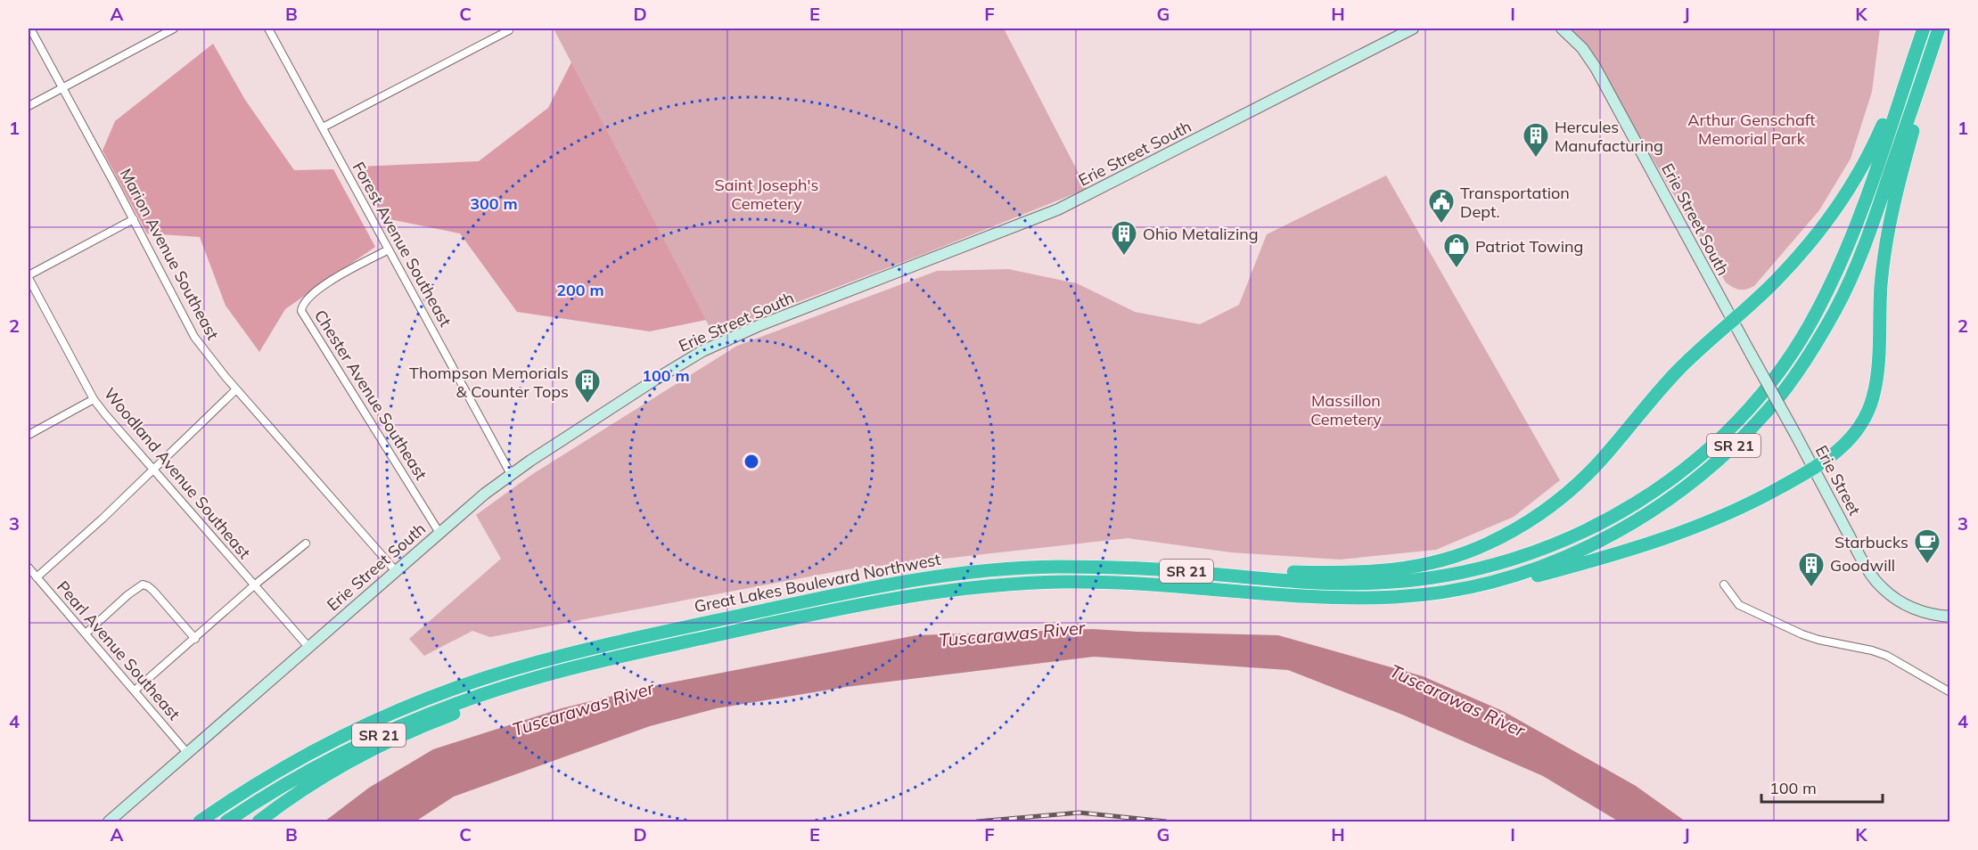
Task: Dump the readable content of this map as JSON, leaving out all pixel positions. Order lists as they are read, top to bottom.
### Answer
{
  "streets": {
    "highway": ["SR 21", "Great Lakes Boulevard Northwest"],
    "main road": ["Erie Street South", "Erie Street"],
    "street": [
      "Forest Avenue Southeast",
      "Marion Avenue Southeast",
      "Chester Avenue Southeast",
      "Woodland Avenue Southeast",
      "Pearl Avenue Southeast"
    ]
  },
  "crossings": [
    ["Erie Street South", "Forest Avenue Southeast"],
    ["Erie Street South", "Marion Avenue Southeast"],
    ["Erie Street South", "Chester Avenue Southeast"],
    ["Erie Street South", "Woodland Avenue Southeast"],
    ["Erie Street South", "Erie Street"],
    ["Erie Street South", "Pearl Avenue Southeast"],
    ["Forest Avenue Southeast", "Chester Avenue Southeast"]
  ],
  "water": ["Tuscarawas River"],
  "parks": ["Arthur Genschaft Memorial Park", "Saint Joseph's Cemetery", "Massillon Cemetery"],
  "places": {
    "building": [
      "Hercules Manufacturing",
      "Ohio Metalizing",
      "Thompson Memorials & Counter Tops",
      "Goodwill"
    ],
    "public building": ["Transportation Dept."],
    "shop": ["Patriot Towing"],
    "cafe": ["Starbucks"]
  },
  "scale_bar": "100 m",
  "grid": {
    "columns": [
      "A",
      "B",
      "C",
      "D",
      "E",
      "F",
      "G",
      "H",
      "I",
      "J",
      "K"
    ],
    "rows": [
      "1",
      "2",
      "3",
      "4"
    ]
  },
  "rings": ["300 m", "200 m", "100 m"]
}
